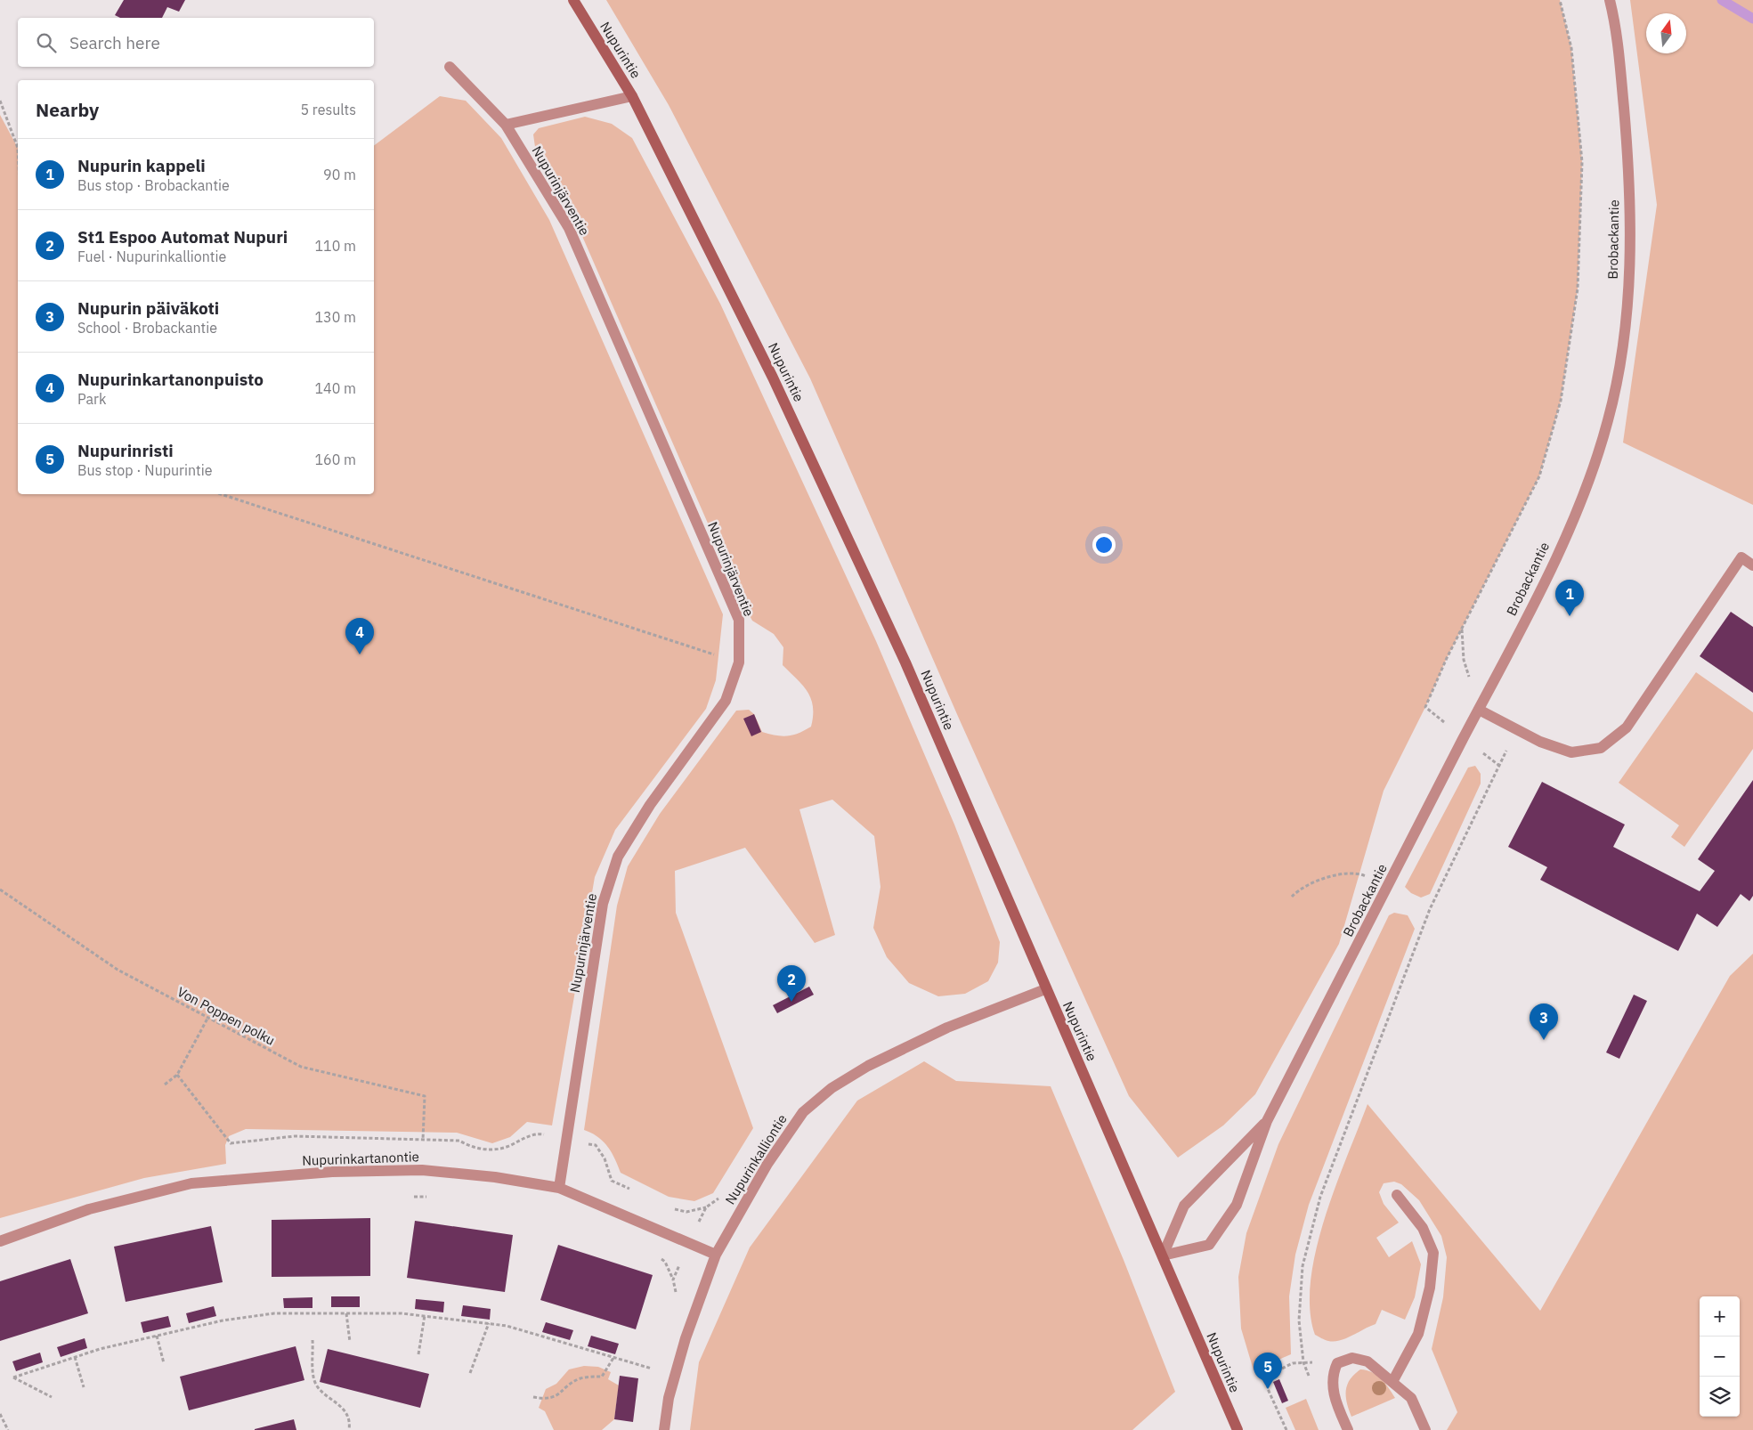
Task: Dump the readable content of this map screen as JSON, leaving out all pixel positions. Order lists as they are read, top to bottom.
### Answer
{
  "streets": {
    "main road": ["Nupurintie"],
    "street": [
      "Nupurinjärventie",
      "Brobackantie",
      "Nupurinkartanontie",
      "Nupurinkalliontie"
    ],
    "path": ["Von Poppen polku"]
  },
  "crossings": [
    ["Nupurintie", "Brobackantie"],
    ["Nupurintie", "Nupurinkalliontie"],
    ["Nupurinjärventie", "Nupurinkartanontie"],
    ["Nupurinkartanontie", "Nupurinkalliontie"]
  ],
  "north": "top",
  "page": {
    "search": "Search here",
    "heading": ["Nearby", "5 results"],
    "list": [
      {
        "mark": "1",
        "name": "Nupurin kappeli",
        "note": "Bus stop · Brobackantie",
        "value": "90 m"
      },
      {
        "mark": "2",
        "name": "St1 Espoo Automat Nupuri",
        "note": "Fuel · Nupurinkalliontie",
        "value": "110 m"
      },
      {
        "mark": "3",
        "name": "Nupurin päiväkoti",
        "note": "School · Brobackantie",
        "value": "130 m"
      },
      {
        "mark": "4",
        "name": "Nupurinkartanonpuisto",
        "note": "Park",
        "value": "140 m"
      },
      {
        "mark": "5",
        "name": "Nupurinristi",
        "note": "Bus stop · Nupurintie",
        "value": "160 m"
      }
    ],
    "pins": [
      "1",
      "4",
      "2",
      "3",
      "5"
    ],
    "map_buttons": ["+", "−"]
  }
}
